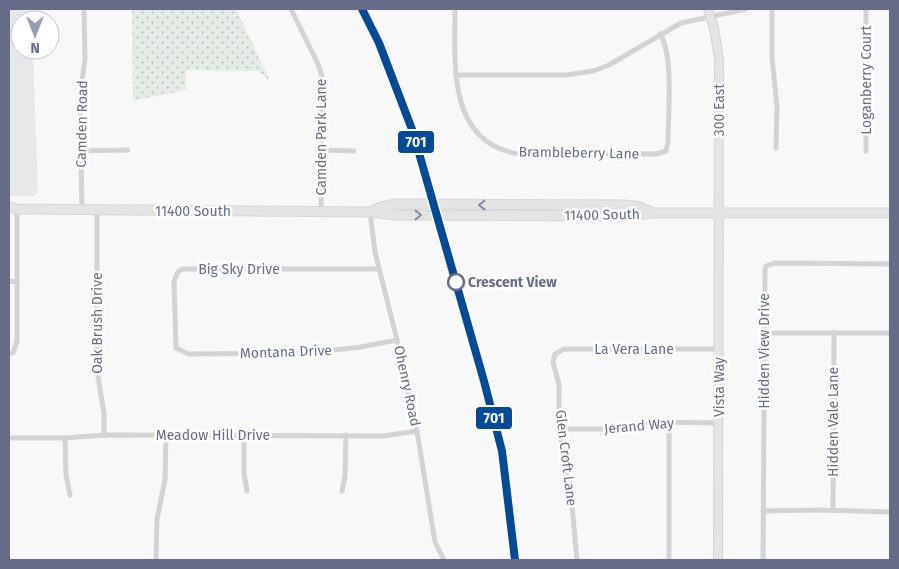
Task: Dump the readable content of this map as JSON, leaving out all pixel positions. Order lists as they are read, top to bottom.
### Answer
{
  "streets": {
    "main road": ["11400 South"],
    "street": [
      "Loganberry Court",
      "300 East",
      "Camden Road",
      "Camden Park Lane",
      "Brambleberry Lane",
      "Big Sky Drive",
      "Oak Brush Drive",
      "La Vera Lane",
      "Hidden View Drive",
      "Montana Drive",
      "Ohenry Road",
      "Vista Way",
      "Hidden Vale Lane",
      "Jerand Way",
      "Meadow Hill Drive",
      "Glen Croft Lane"
    ]
  },
  "crossings": [
    ["300 East", "11400 South"],
    ["300 East", "Vista Way"],
    ["Camden Road", "11400 South"],
    ["Camden Park Lane", "11400 South"],
    ["11400 South", "Oak Brush Drive"],
    ["11400 South", "Ohenry Road"],
    ["11400 South", "Vista Way"],
    ["Big Sky Drive", "Montana Drive"],
    ["Big Sky Drive", "Ohenry Road"],
    ["Oak Brush Drive", "Meadow Hill Drive"],
    ["La Vera Lane", "Vista Way"],
    ["La Vera Lane", "Glen Croft Lane"],
    ["Montana Drive", "Ohenry Road"],
    ["Ohenry Road", "Meadow Hill Drive"],
    ["Vista Way", "Jerand Way"],
    ["Jerand Way", "Glen Croft Lane"]
  ],
  "places": ["Crescent View"],
  "lines": ["transit line 701"],
  "north": "bottom"
}
